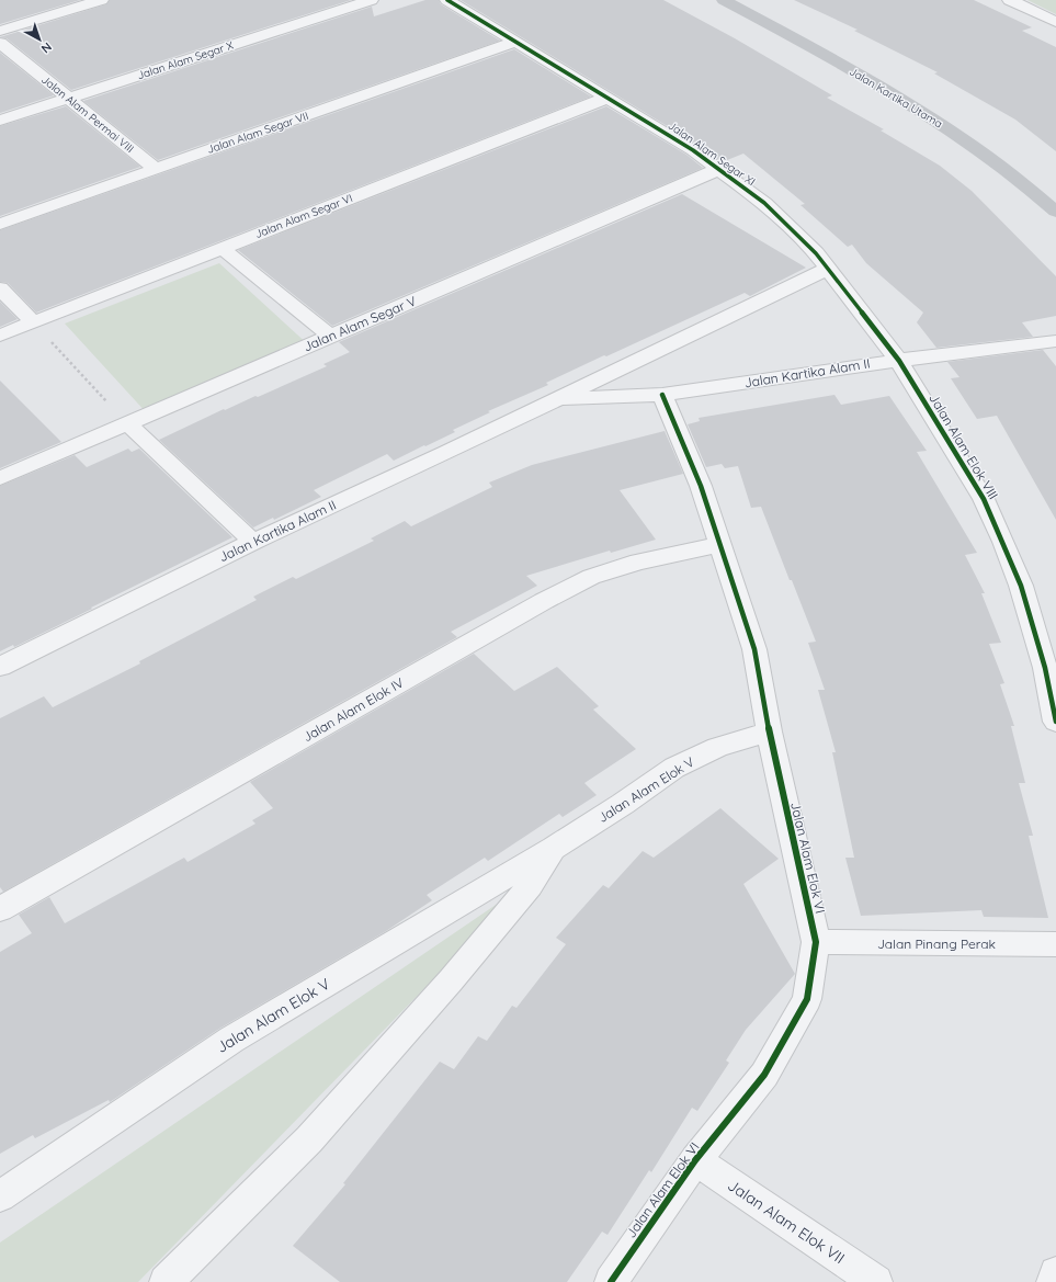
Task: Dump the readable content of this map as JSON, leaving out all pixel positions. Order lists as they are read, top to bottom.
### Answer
{
  "streets": {
    "main road": ["Jalan Kartika Utama"],
    "street": [
      "Jalan Alam Segar X",
      "Jalan Alam Permai VIII",
      "Jalan Alam Segar VII",
      "Jalan Alam Segar XI",
      "Jalan Alam Segar VI",
      "Jalan Alam Segar V",
      "Jalan Kartika Alam II",
      "Jalan Alam Elok VIII",
      "Jalan Alam Elok IV",
      "Jalan Alam Elok V",
      "Jalan Alam Elok VI",
      "Jalan Pinang Perak",
      "Jalan Alam Elok VII"
    ]
  },
  "crossings": [
    ["Jalan Alam Segar X", "Jalan Alam Permai VIII"],
    ["Jalan Alam Permai VIII", "Jalan Alam Segar VII"],
    ["Jalan Alam Segar VII", "Jalan Alam Segar XI"],
    ["Jalan Alam Segar XI", "Jalan Alam Segar VI"],
    ["Jalan Alam Segar XI", "Jalan Alam Segar V"],
    ["Jalan Alam Segar XI", "Jalan Kartika Alam II"],
    ["Jalan Alam Segar XI", "Jalan Alam Elok VIII"],
    ["Jalan Kartika Alam II", "Jalan Alam Elok VIII"],
    ["Jalan Kartika Alam II", "Jalan Alam Elok VI"],
    ["Jalan Alam Elok IV", "Jalan Alam Elok VI"],
    ["Jalan Alam Elok V", "Jalan Alam Elok VI"],
    ["Jalan Alam Elok VI", "Jalan Pinang Perak"],
    ["Jalan Alam Elok VI", "Jalan Alam Elok VII"]
  ],
  "north": "bottom right"
}
